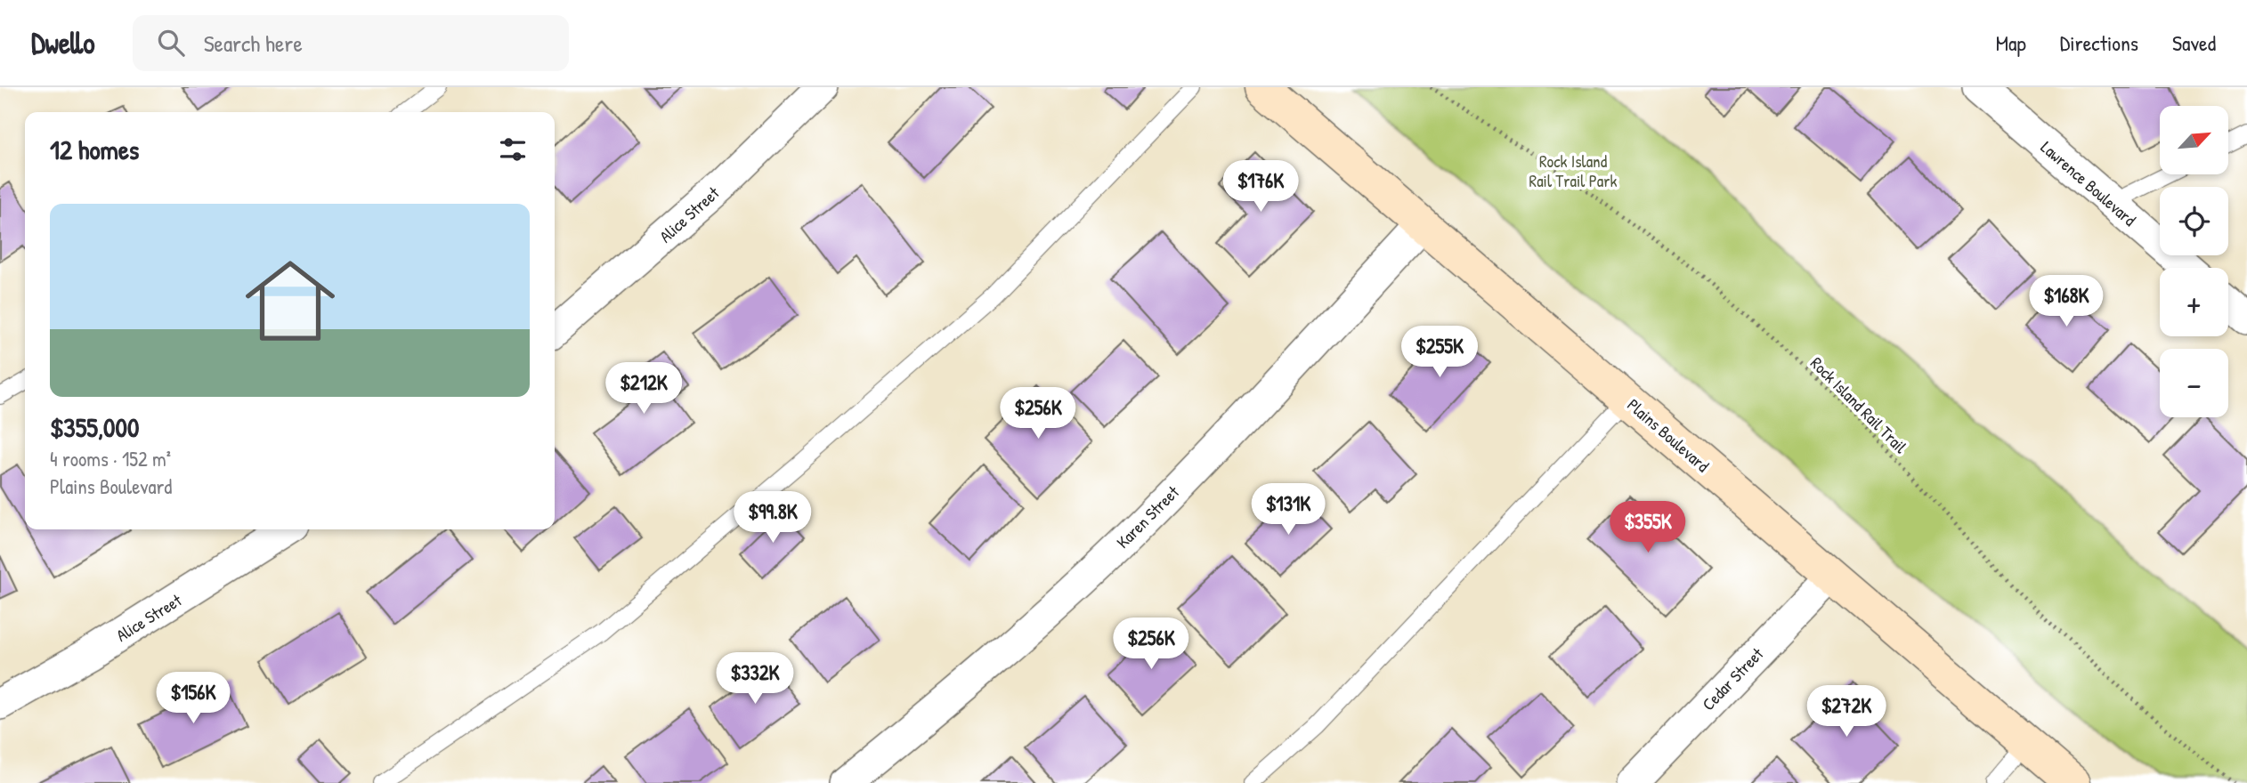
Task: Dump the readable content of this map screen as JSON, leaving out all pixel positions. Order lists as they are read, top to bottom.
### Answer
{
  "streets": {
    "main road": ["Plains Boulevard"],
    "street": [
      "Lawrence Boulevard",
      "Alice Street",
      "Karen Street",
      "Cedar Street"
    ],
    "path": ["Rock Island Rail Trail"]
  },
  "crossings": [
    ["Plains Boulevard", "Karen Street"],
    ["Plains Boulevard", "Cedar Street"]
  ],
  "parks": ["Rock Island Rail Trail Park"],
  "north": "top right",
  "page": {
    "header": "Dwello",
    "search": "Search here",
    "nav": ["Map", "Directions", "Saved"],
    "map_buttons": ["+", "−"],
    "heading": "12 homes",
    "price": [
      "$176K",
      "$168K",
      "$255K",
      "$212K",
      "$256K",
      "$131K",
      "$99.8K",
      "$355K",
      "$256K",
      "$332K",
      "$156K",
      "$272K"
    ],
    "list": [
      {
        "name": "$355,000",
        "note": "4 rooms · 152 m² · Plains Boulevard"
      }
    ]
  }
}
